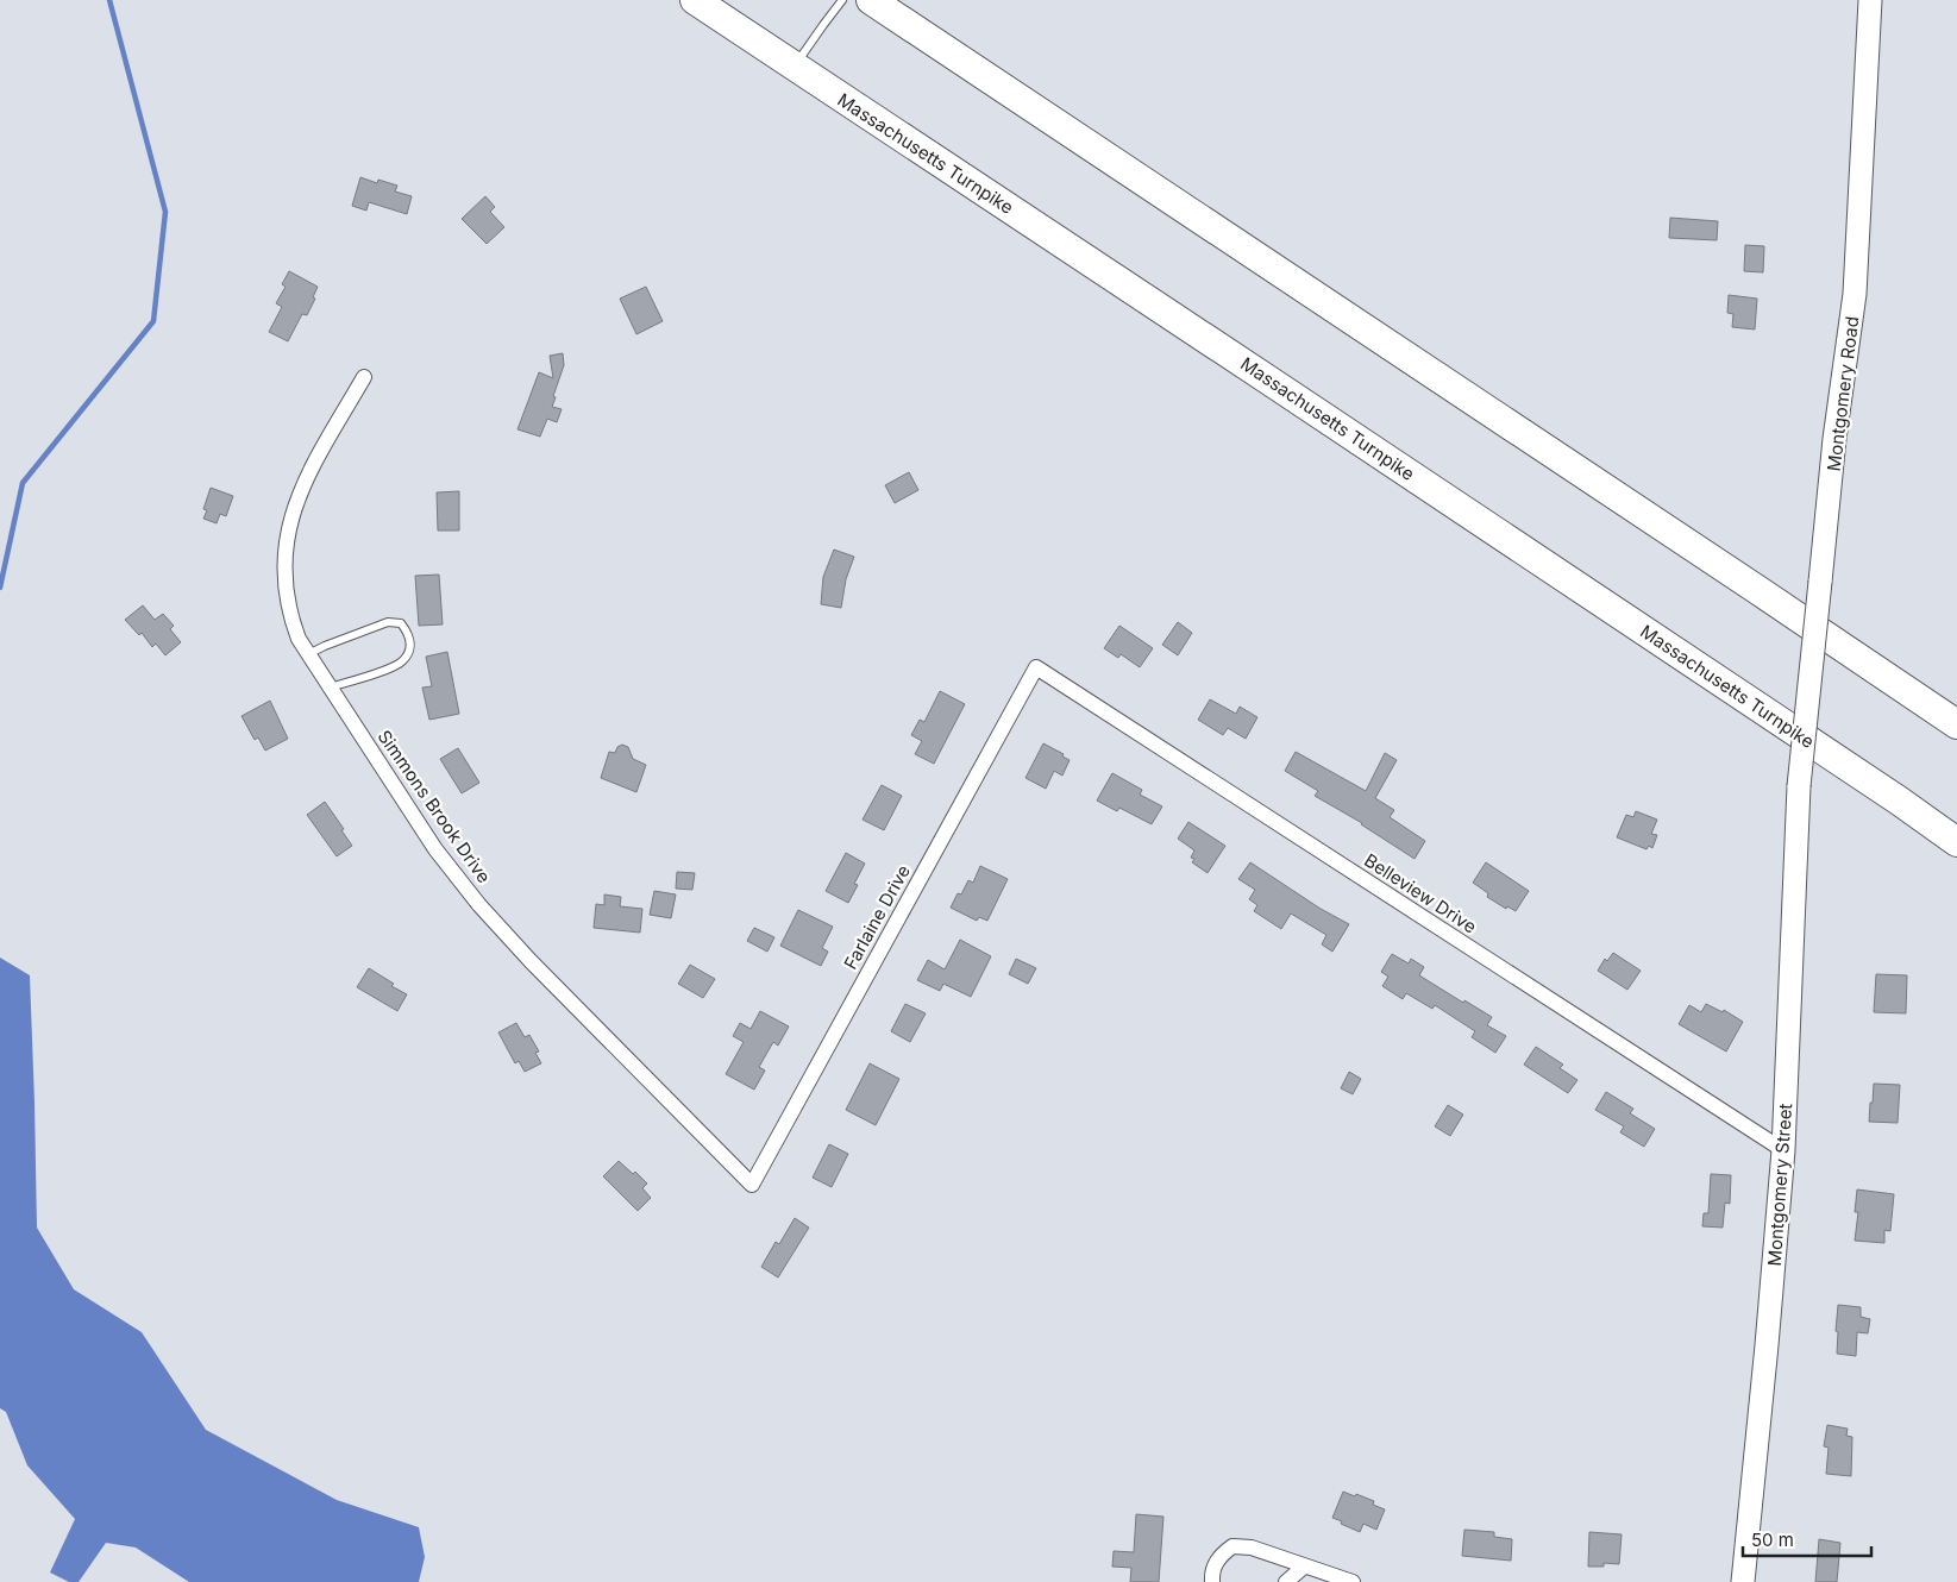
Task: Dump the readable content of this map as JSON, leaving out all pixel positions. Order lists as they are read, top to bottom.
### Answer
{
  "streets": {
    "highway": ["Massachusetts Turnpike"],
    "main road": ["Montgomery Road", "Montgomery Street"],
    "street": ["Simmons Brook Drive", "Belleview Drive", "Farlaine Drive"]
  },
  "crossings": [
    ["Montgomery Road", "Montgomery Street"],
    ["Simmons Brook Drive", "Farlaine Drive"],
    ["Belleview Drive", "Farlaine Drive"],
    ["Belleview Drive", "Montgomery Street"]
  ],
  "scale_bar": "50 m"
}
